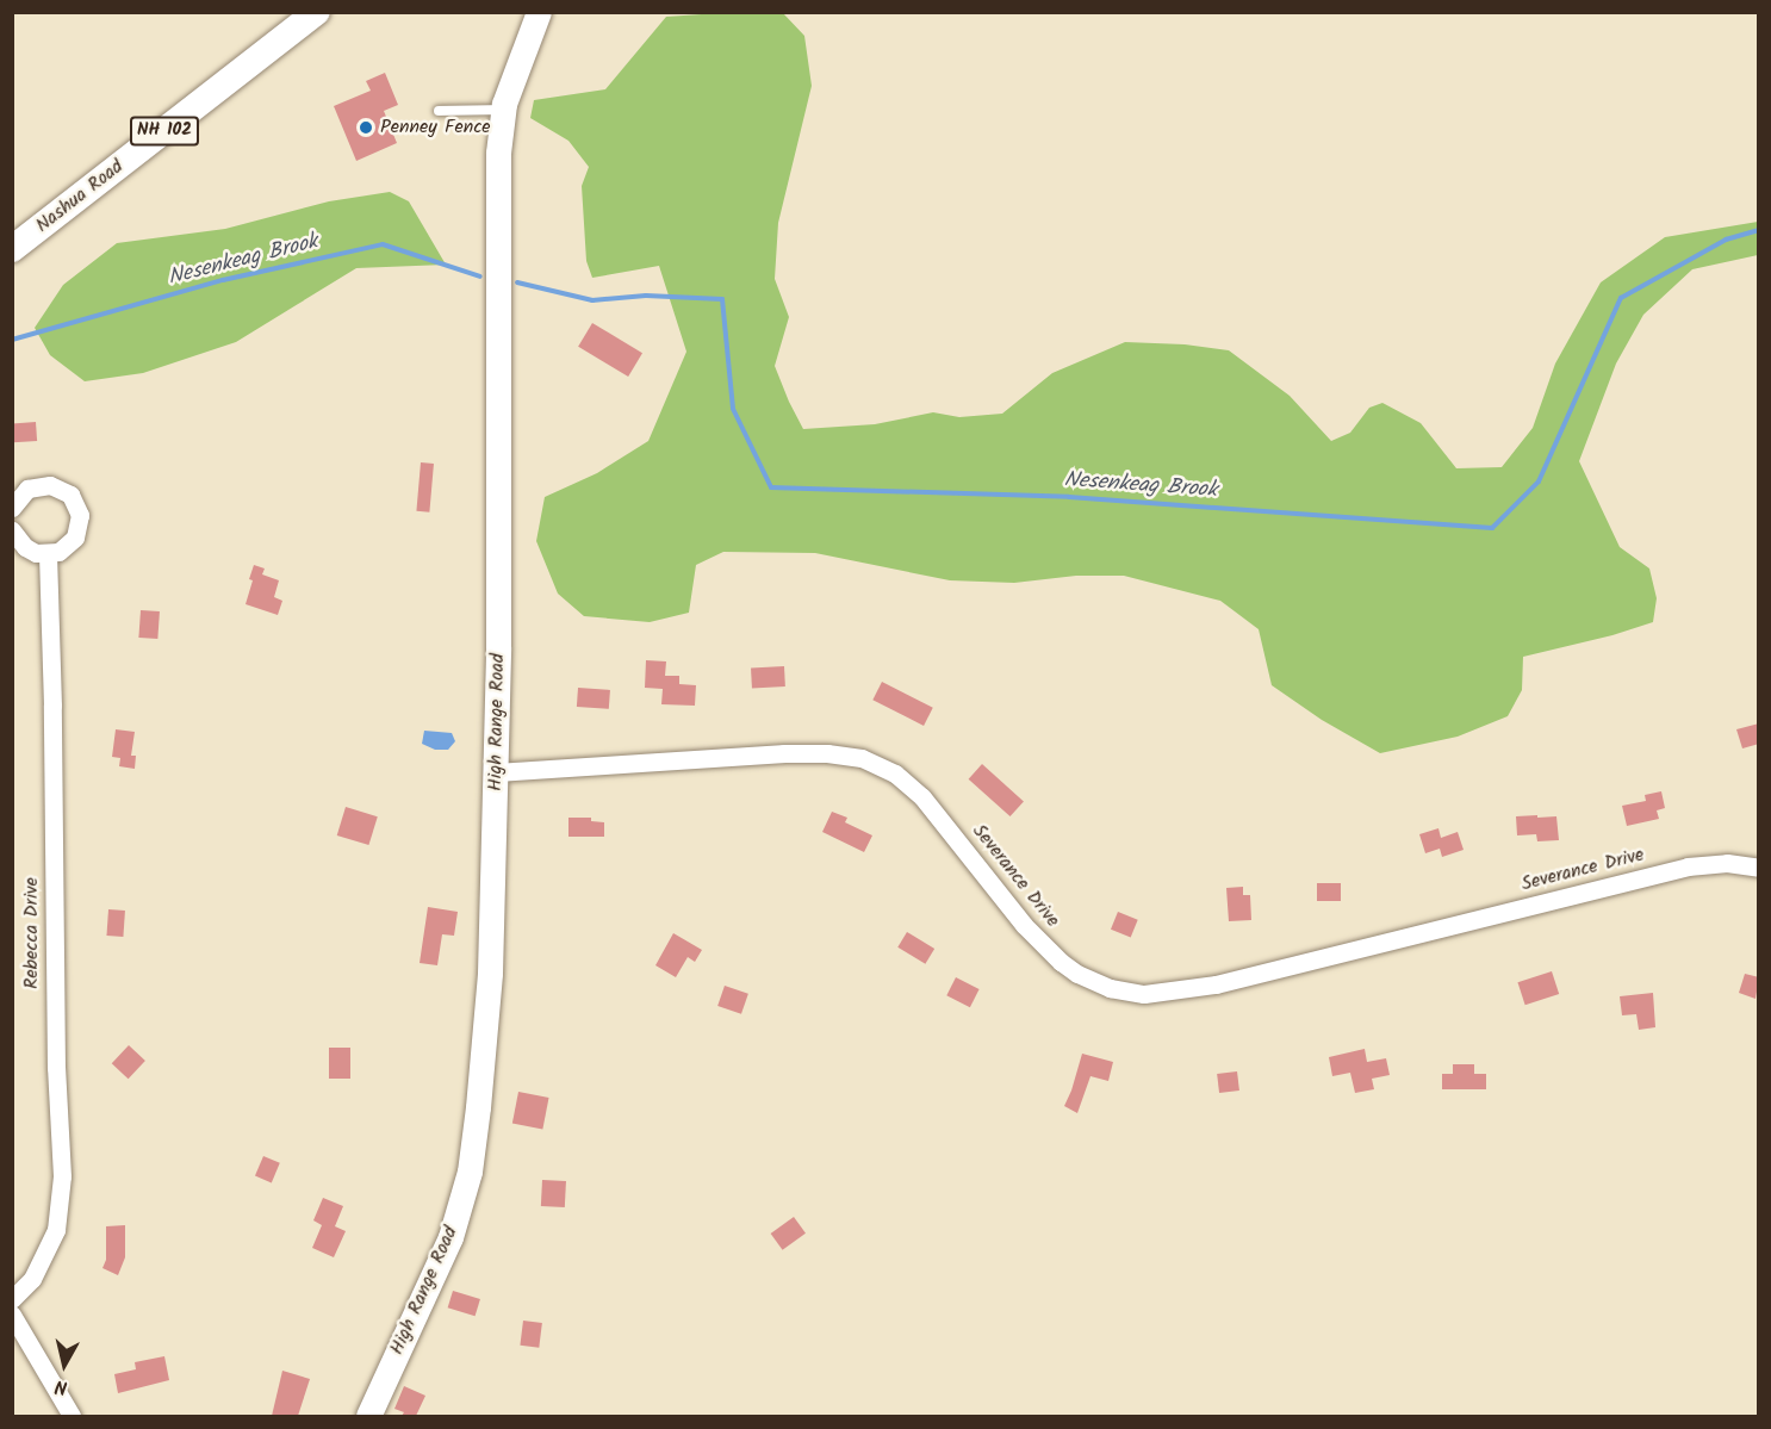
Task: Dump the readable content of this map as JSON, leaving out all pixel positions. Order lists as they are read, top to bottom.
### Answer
{
  "streets": {
    "main road": ["NH 102", "Nashua Road"],
    "street": ["High Range Road", "Severance Drive", "Rebecca Drive"]
  },
  "crossings": [
    ["High Range Road", "Severance Drive"]
  ],
  "water": ["Nesenkeag Brook"],
  "places": ["Penney Fence"],
  "north": "bottom"
}
